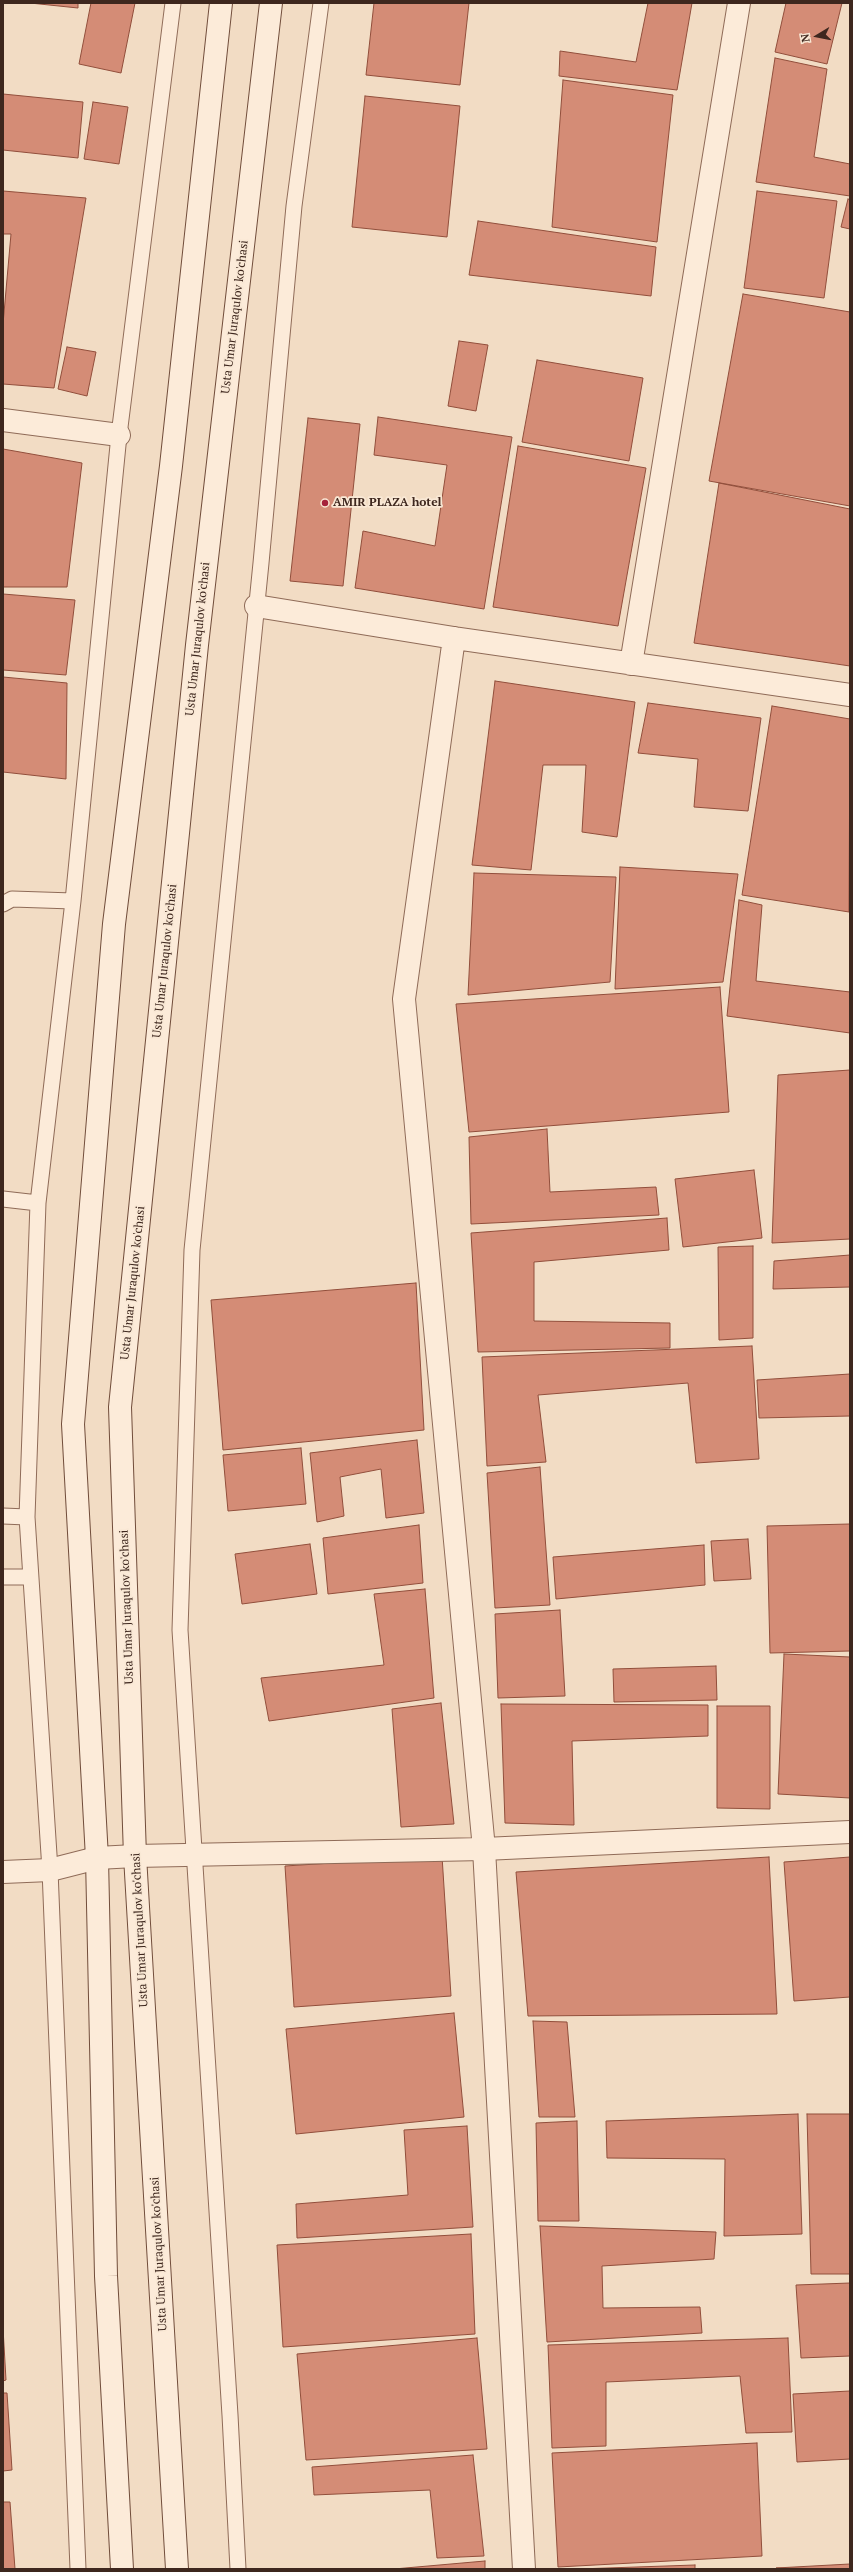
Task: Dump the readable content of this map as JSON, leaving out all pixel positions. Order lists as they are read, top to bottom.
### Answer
{
  "streets": {
    "main road": ["Usta Umar Juraqulov ko'chasi"]
  },
  "places": ["AMIR PLAZA hotel"],
  "north": "left"
}
